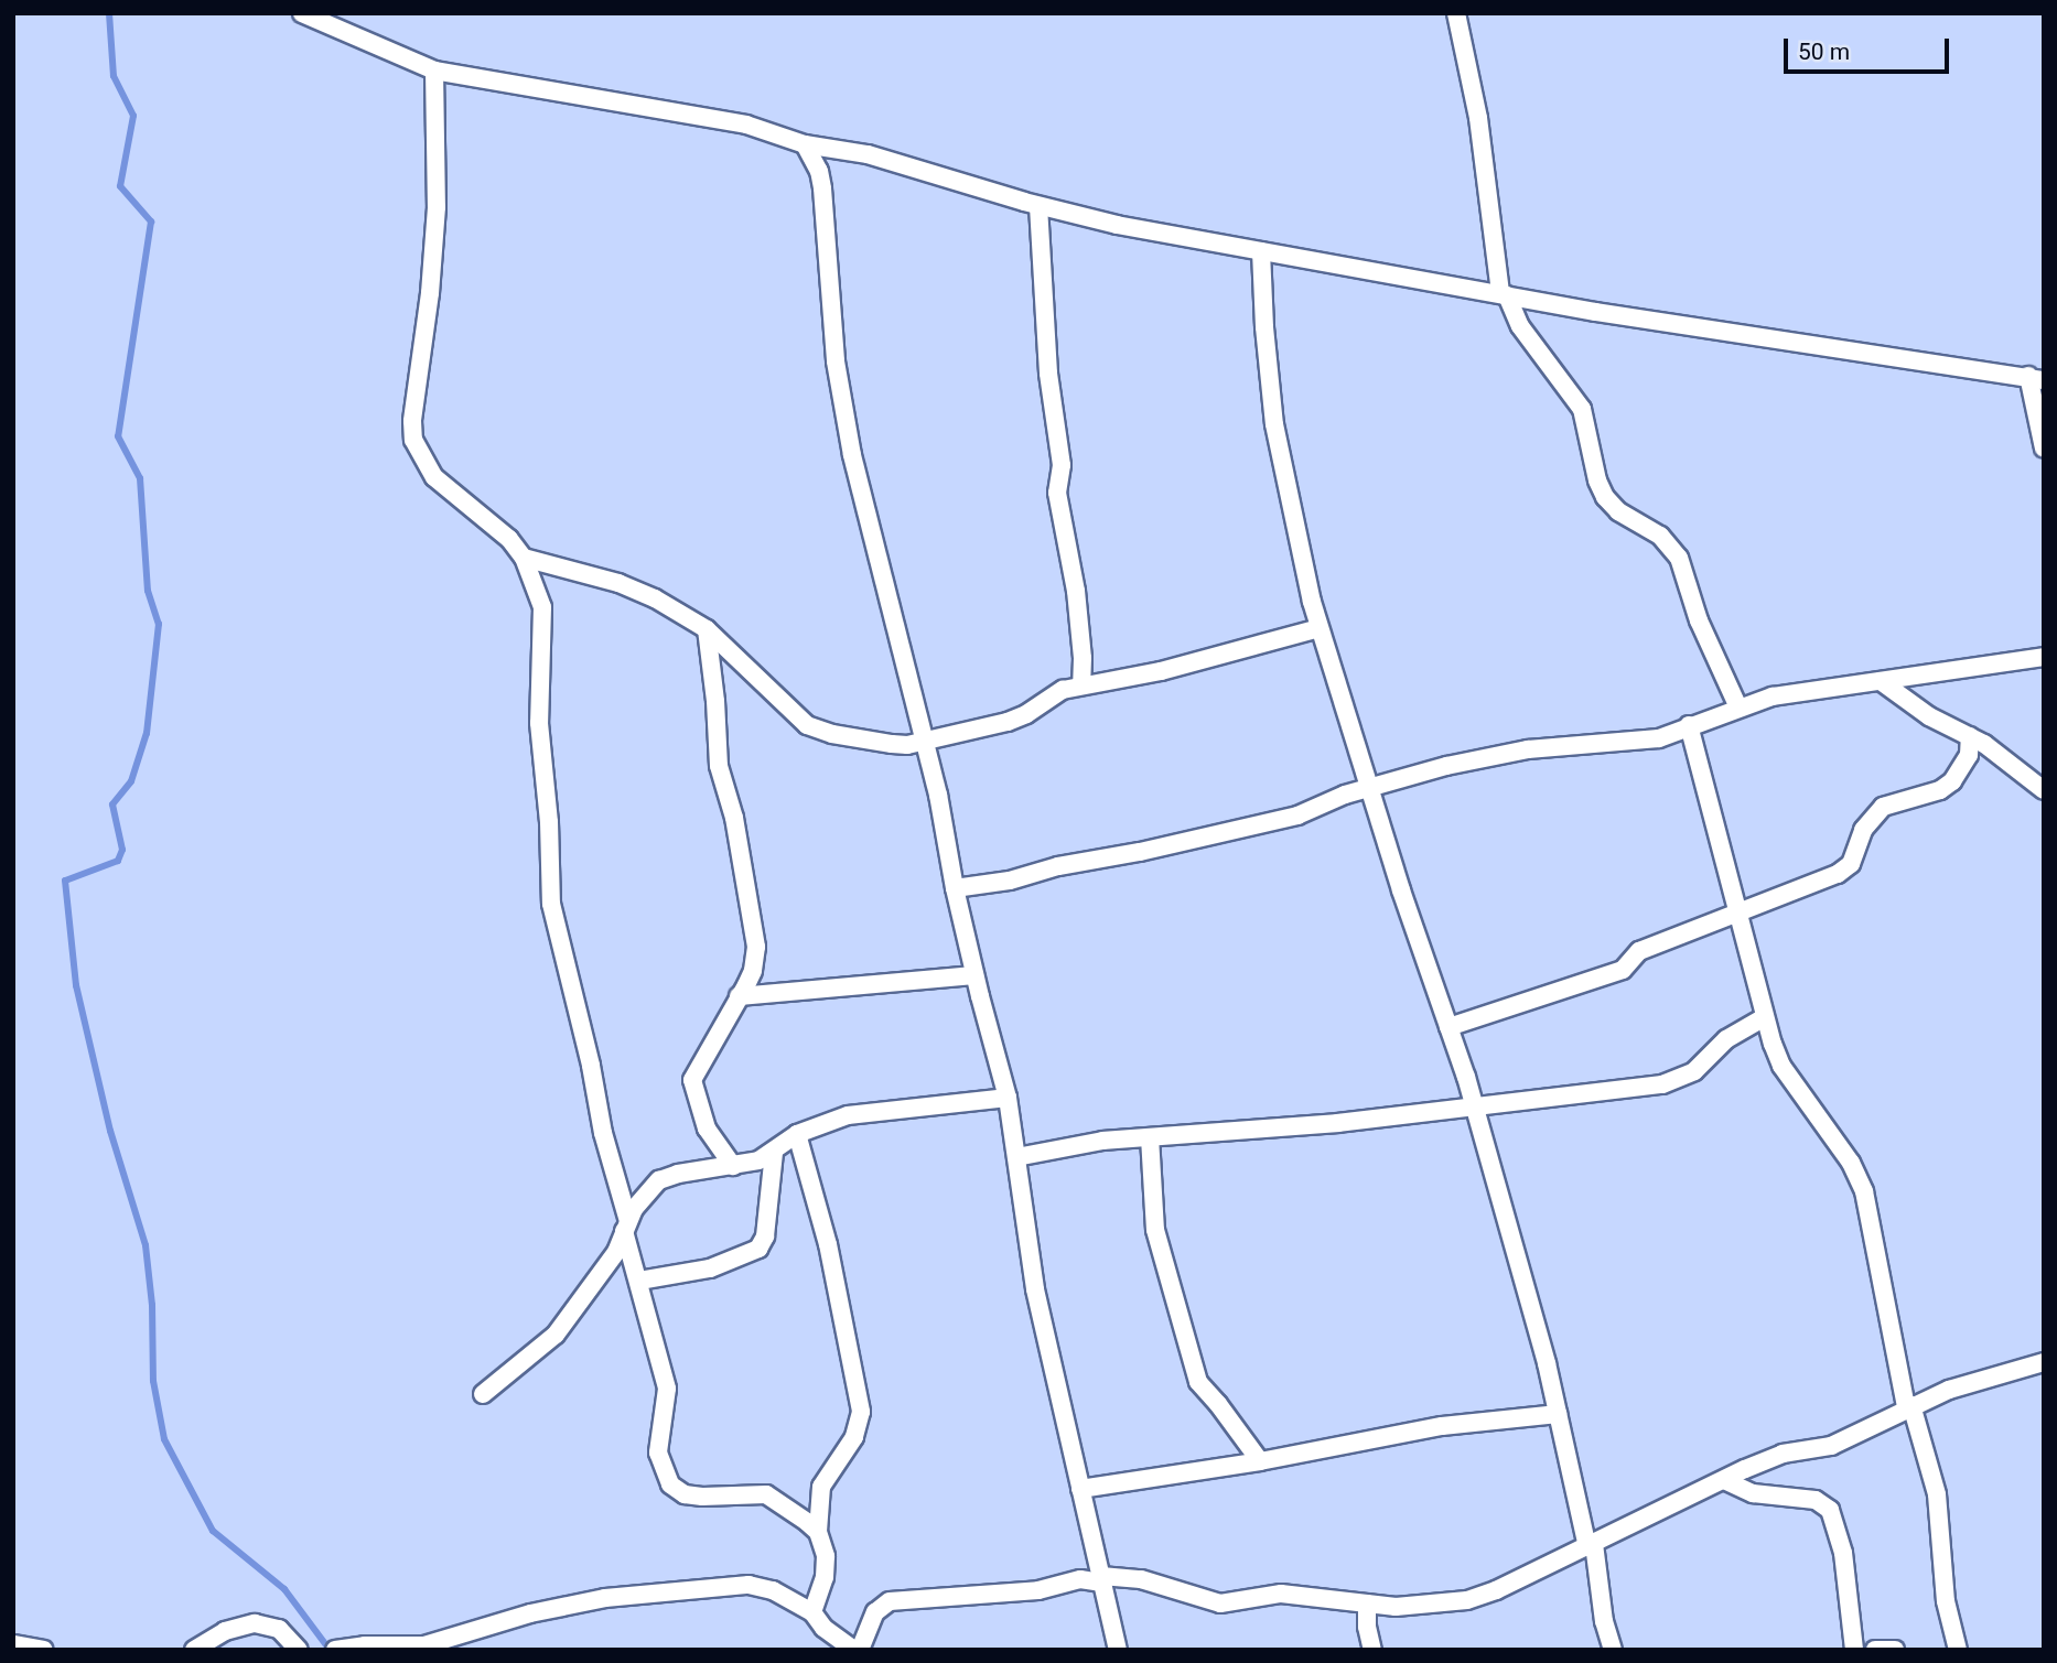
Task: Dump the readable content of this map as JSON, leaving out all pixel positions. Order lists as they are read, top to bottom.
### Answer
{
  "scale_bar": "50 m"
}
